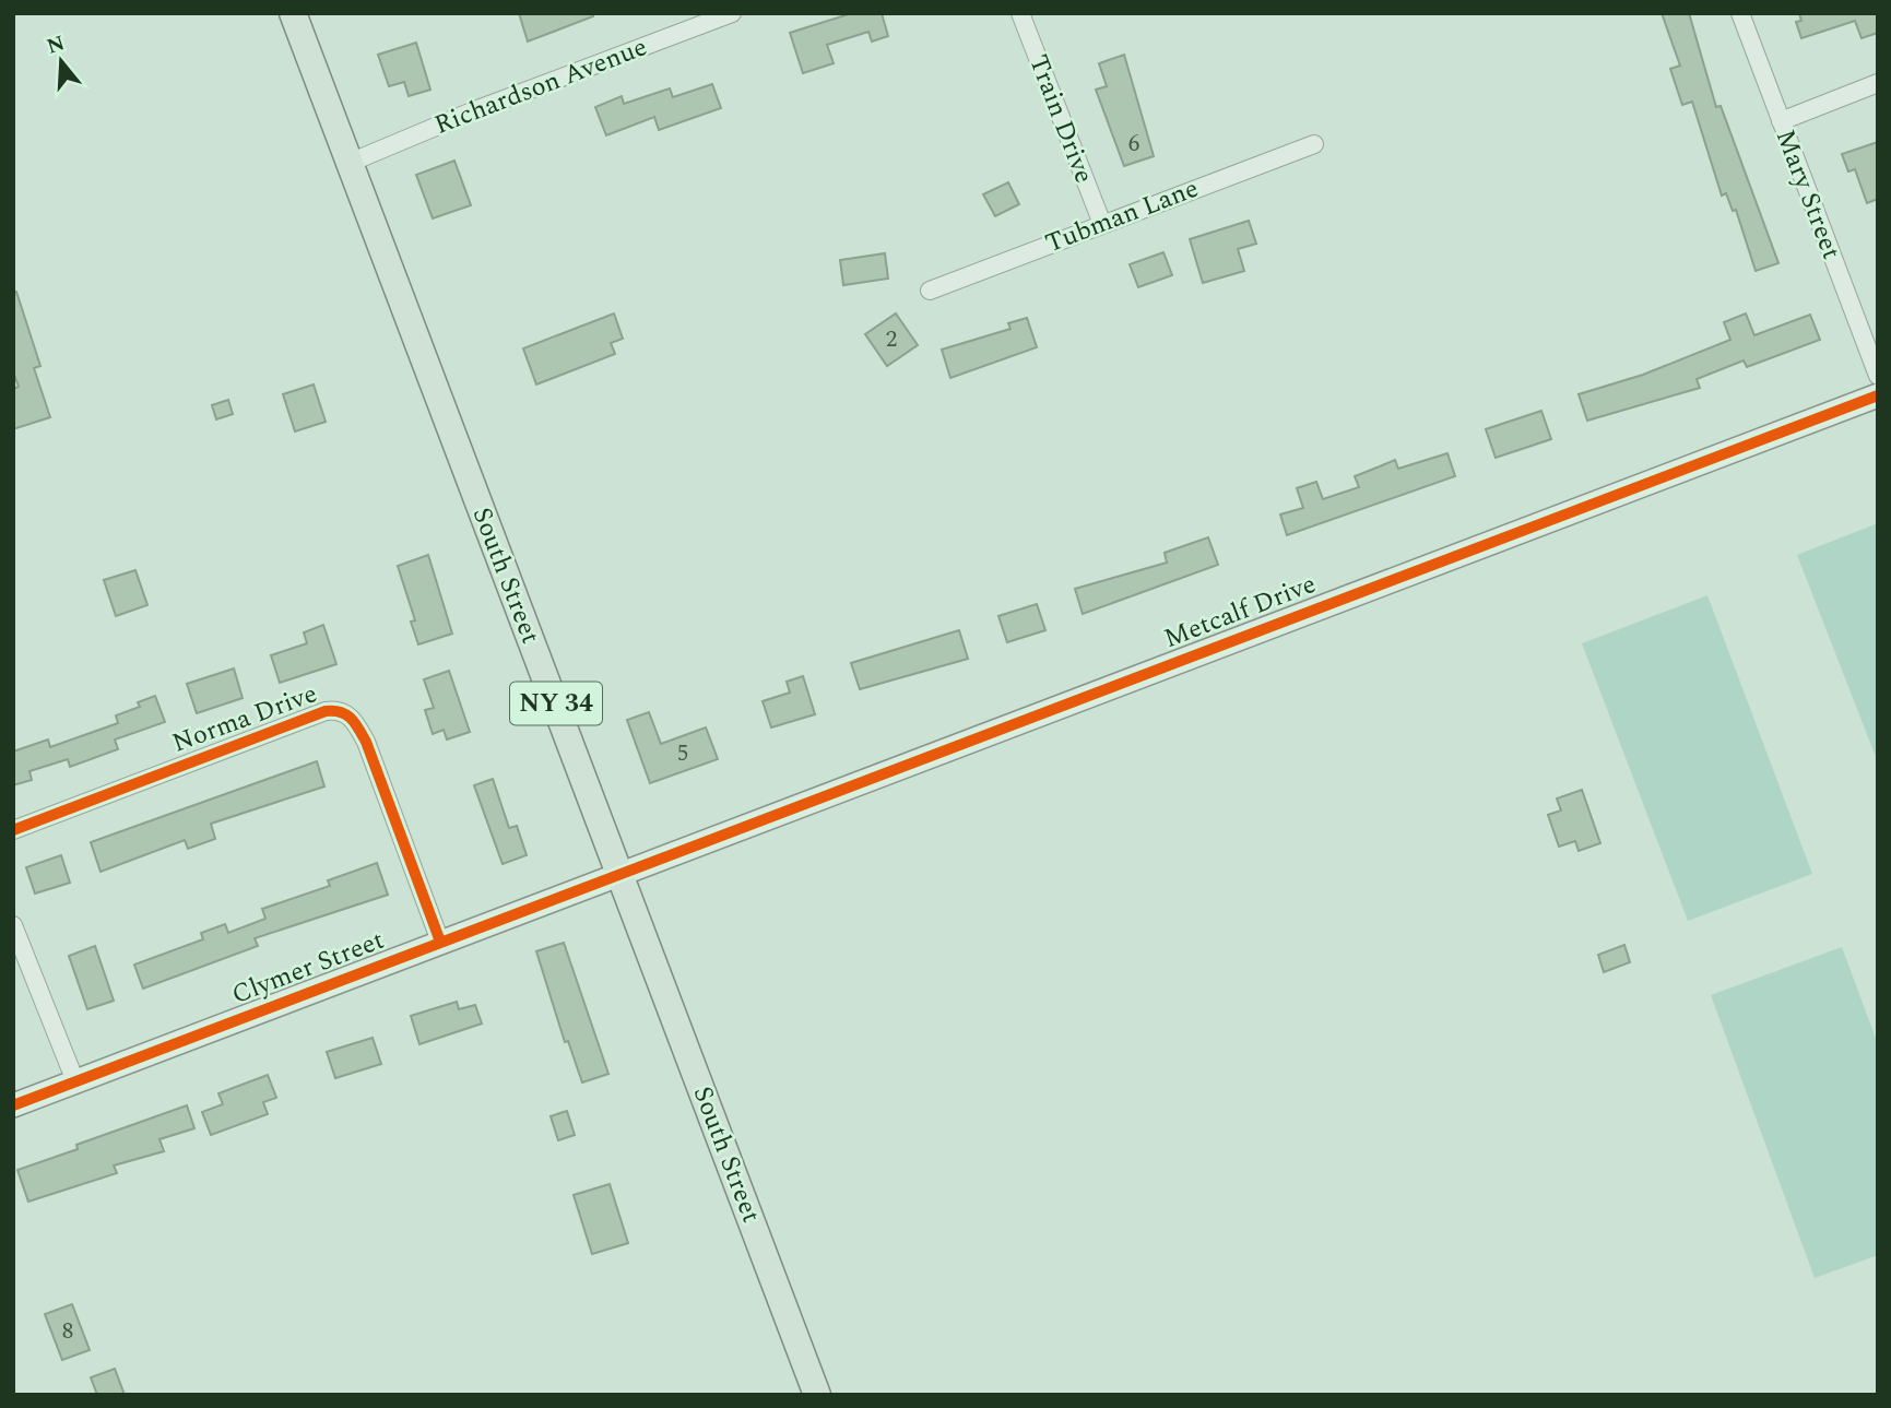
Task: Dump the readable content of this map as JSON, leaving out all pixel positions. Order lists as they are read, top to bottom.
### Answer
{
  "streets": {
    "main road": ["South Street", "NY 34"],
    "street": [
      "Richardson Avenue",
      "Train Drive",
      "Mary Street",
      "Tubman Lane",
      "Metcalf Drive",
      "Norma Drive",
      "Clymer Street"
    ]
  },
  "crossings": [
    ["Richardson Avenue", "South Street"],
    ["Train Drive", "Tubman Lane"],
    ["South Street", "Metcalf Drive"],
    ["South Street", "Clymer Street"],
    ["Metcalf Drive", "Clymer Street"],
    ["Norma Drive", "Clymer Street"]
  ],
  "house_numbers": [
    "6",
    "2",
    "5",
    "8"
  ],
  "north": "top"
}
